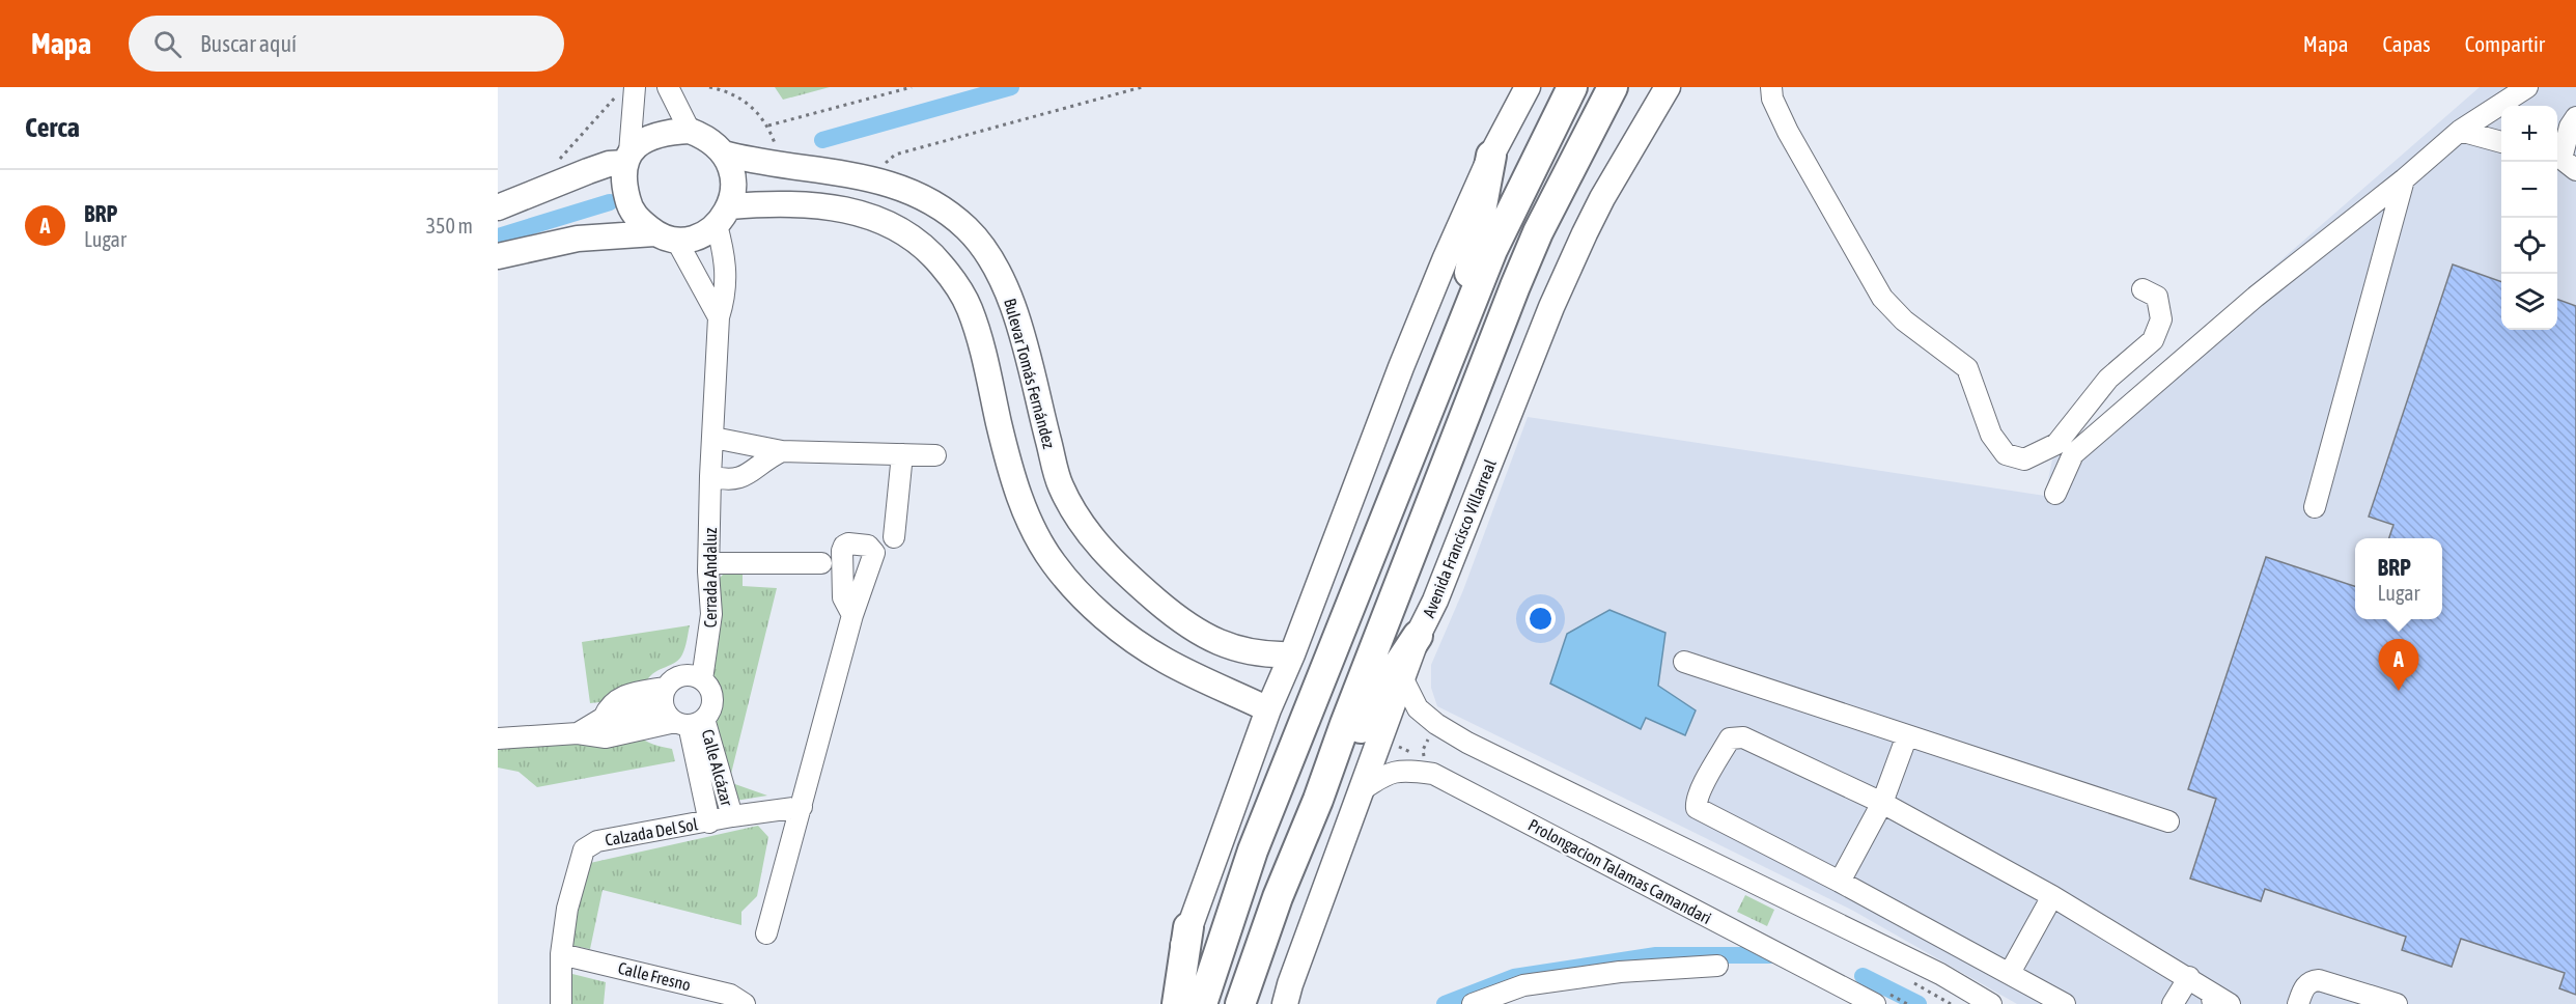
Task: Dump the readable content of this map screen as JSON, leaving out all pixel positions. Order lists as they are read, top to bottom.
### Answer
{
  "streets": {
    "main road": ["Bulevar Tomás Fernández", "Avenida Francisco Villarreal"],
    "street": [
      "Cerrada Andaluz",
      "Calle Alcázar",
      "Calzada Del Sol",
      "Prolongacion Talamas Camandari",
      "Calle Fresno"
    ]
  },
  "crossings": [
    ["Bulevar Tomás Fernández", "Cerrada Andaluz"],
    ["Avenida Francisco Villarreal", "Prolongacion Talamas Camandari"],
    ["Calle Alcázar", "Calzada Del Sol"],
    ["Calzada Del Sol", "Calle Fresno"]
  ],
  "page": {
    "header": "Mapa",
    "search": "Buscar aquí",
    "nav": ["Mapa", "Capas", "Compartir"],
    "heading": "Cerca",
    "map_buttons": ["+", "−"],
    "list": [
      {
        "mark": "A",
        "name": "BRP",
        "note": "Lugar",
        "value": "350 m"
      }
    ],
    "popup": ["BRP", "Lugar"],
    "pins": "A"
  }
}
